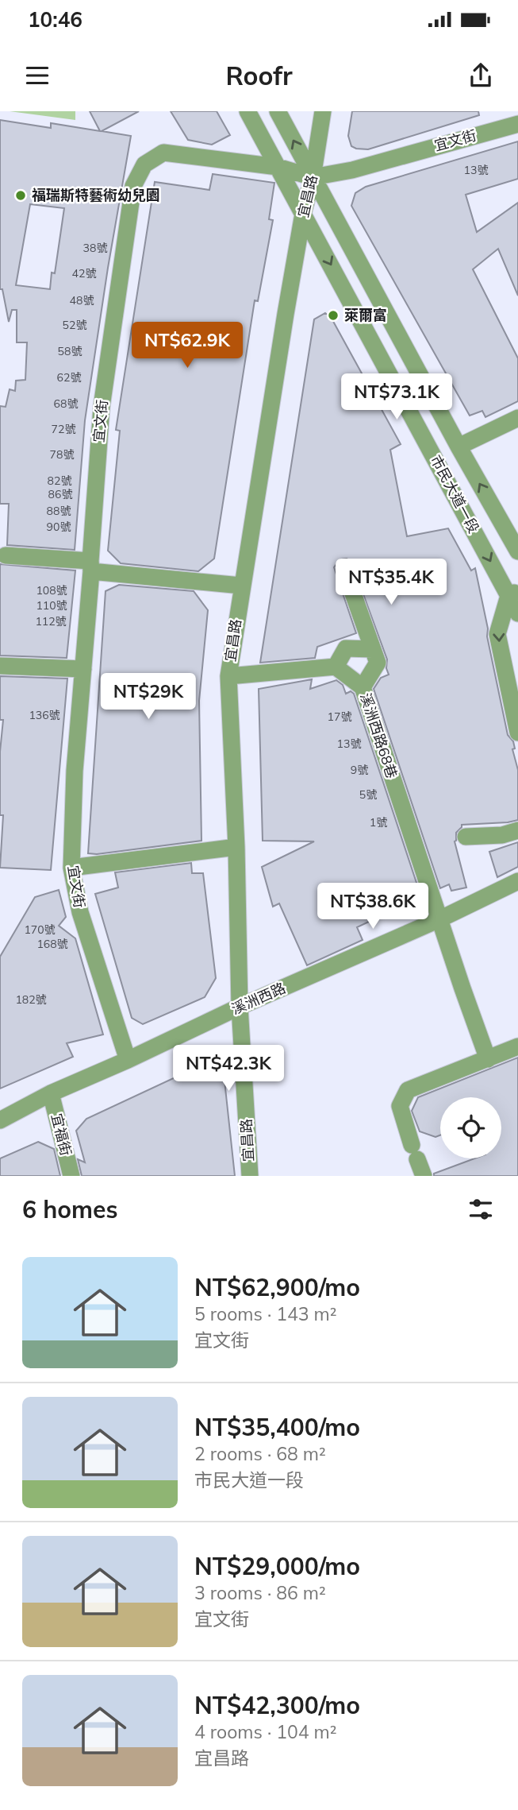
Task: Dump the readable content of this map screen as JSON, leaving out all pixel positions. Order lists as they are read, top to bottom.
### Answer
{
  "streets": {
    "street": [
      "宜文街",
      "宜昌路",
      "市民大道一段",
      "溪洲西路68巷",
      "溪洲西路",
      "宜福街"
    ]
  },
  "crossings": [
    ["宜文街", "宜昌路"],
    ["宜文街", "市民大道一段"],
    ["宜文街", "溪洲西路"],
    ["宜昌路", "市民大道一段"],
    ["宜昌路", "溪洲西路"],
    ["溪洲西路68巷", "溪洲西路"],
    ["溪洲西路", "宜福街"]
  ],
  "places": ["福瑞斯特藝術幼兒園", "萊爾富"],
  "house_numbers": [
    "13號",
    "38號",
    "42號",
    "48號",
    "52號",
    "58號",
    "62號",
    "68號",
    "72號",
    "78號",
    "82號",
    "86號",
    "88號",
    "90號",
    "108號",
    "110號",
    "112號",
    "136號",
    "17號",
    "13號",
    "9號",
    "5號",
    "1號",
    "170號",
    "168號",
    "182號"
  ],
  "page": {
    "status": "10:46",
    "header": "Roofr",
    "price": [
      "NT$62.9K",
      "NT$73.1K",
      "NT$35.4K",
      "NT$29K",
      "NT$38.6K",
      "NT$42.3K"
    ],
    "heading": "6 homes",
    "list": [
      {
        "name": "NT$62,900/mo",
        "note": "5 rooms · 143 m² · 宜文街"
      },
      {
        "name": "NT$35,400/mo",
        "note": "2 rooms · 68 m² · 市民大道一段"
      },
      {
        "name": "NT$29,000/mo",
        "note": "3 rooms · 86 m² · 宜文街"
      },
      {
        "name": "NT$42,300/mo",
        "note": "4 rooms · 104 m² · 宜昌路"
      }
    ]
  }
}
